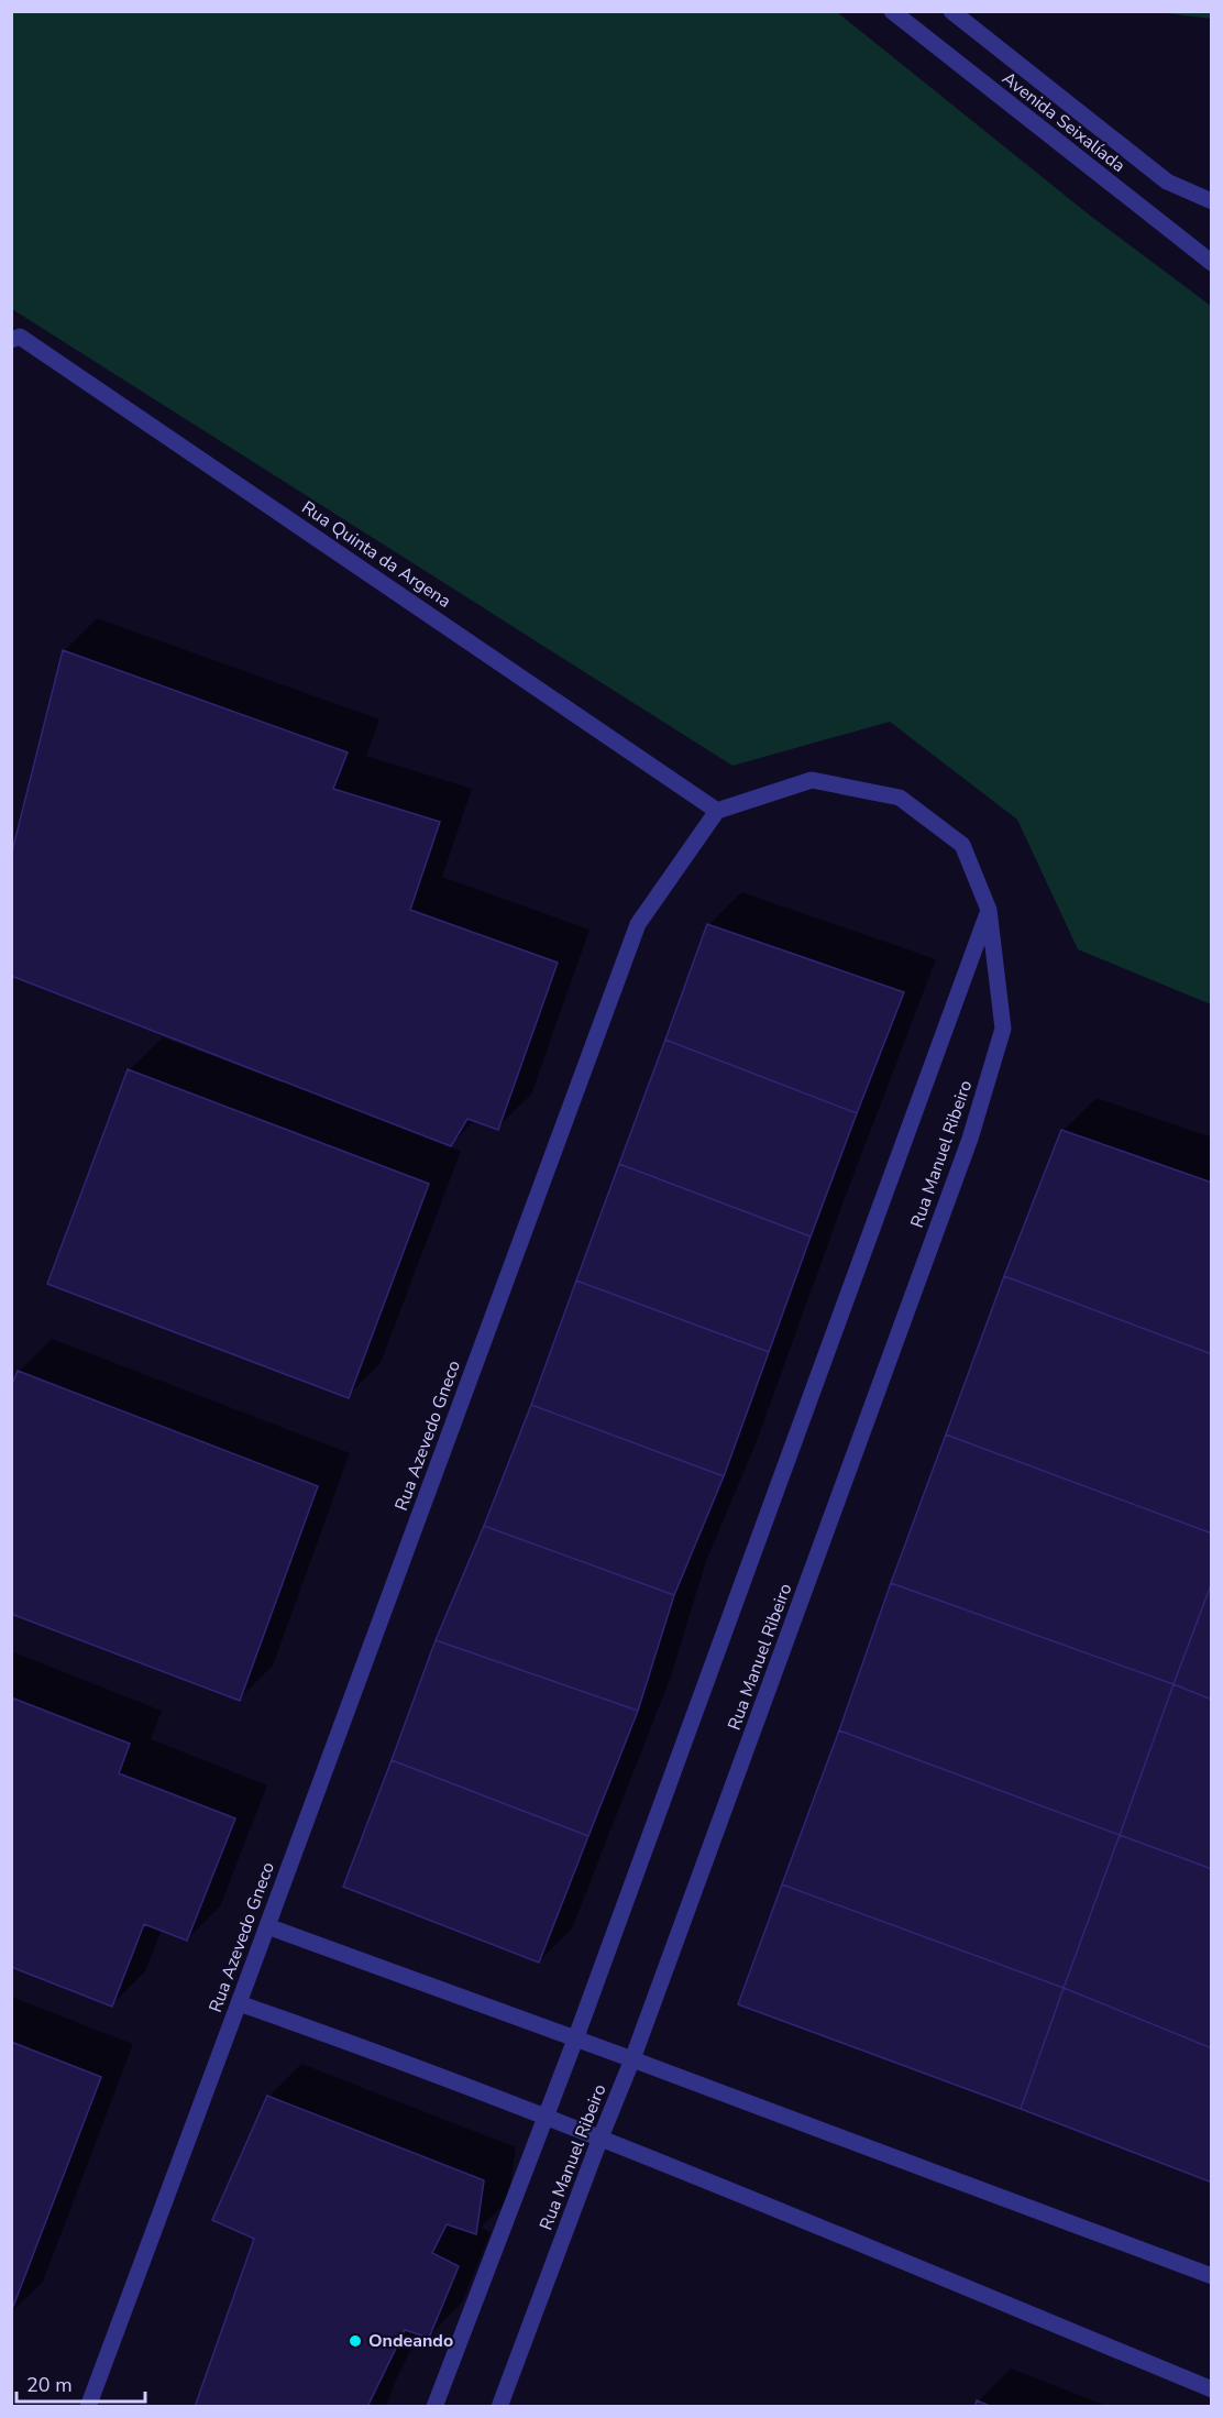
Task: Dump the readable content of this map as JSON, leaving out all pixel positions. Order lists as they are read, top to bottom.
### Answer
{
  "streets": {
    "street": [
      "Avenida Seixalíada",
      "Rua Quinta da Argena",
      "Rua Manuel Ribeiro",
      "Rua Azevedo Gneco"
    ]
  },
  "crossings": [
    ["Rua Quinta da Argena", "Rua Azevedo Gneco"]
  ],
  "places": ["Ondeando"],
  "scale_bar": "20 m"
}
